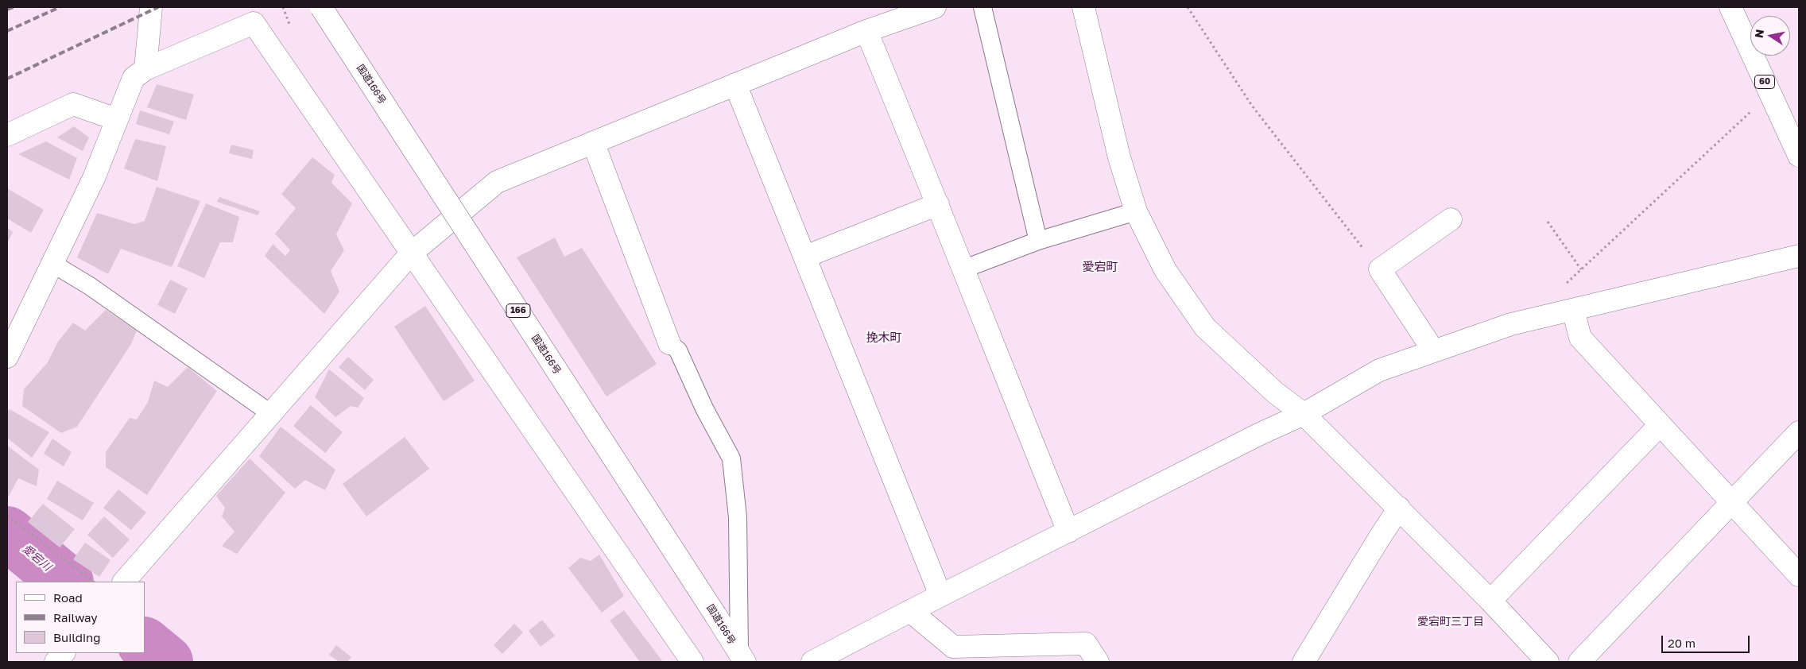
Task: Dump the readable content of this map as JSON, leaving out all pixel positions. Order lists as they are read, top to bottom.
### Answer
{
  "streets": {
    "main road": ["60", "国道166号", "166"]
  },
  "districts": ["愛宕町", "挽木町", "愛宕町三丁目"],
  "water": ["愛宕川"],
  "legend": ["Road", "Railway", "Building"],
  "scale_bar": "20 m",
  "north": "left"
}
